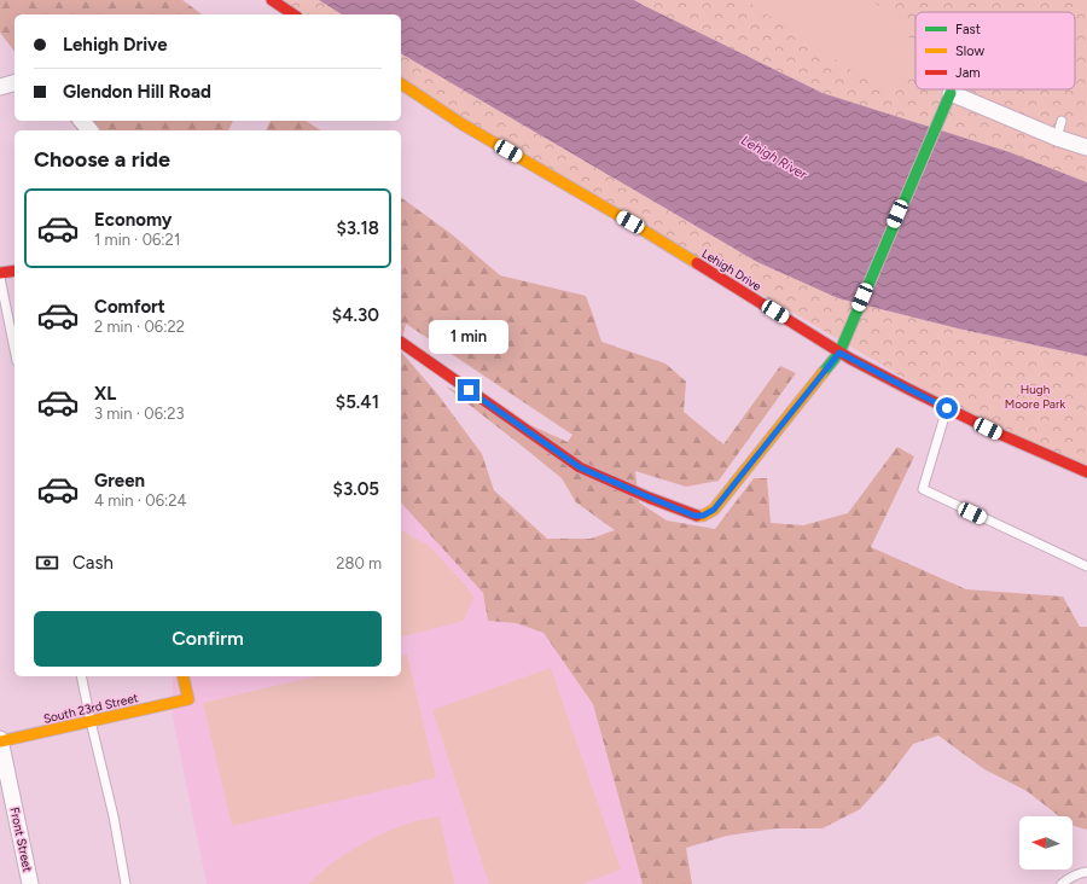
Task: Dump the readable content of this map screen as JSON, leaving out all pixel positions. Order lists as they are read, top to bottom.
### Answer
{
  "streets": {
    "street": ["Lehigh Drive", "South 23rd Street", "Front Street"]
  },
  "crossings": [
    ["South 23rd Street", "Front Street"]
  ],
  "water": ["Lehigh River"],
  "parks": ["Hugh Moore Park"],
  "legend": ["Fast", "Slow", "Jam"],
  "north": "left",
  "page": {
    "banner": ["Lehigh Drive", "Glendon Hill Road"],
    "heading": "Choose a ride",
    "list": [
      {
        "name": "Economy",
        "note": "1 min · 06:21",
        "value": "$3.18"
      },
      {
        "name": "Comfort",
        "note": "2 min · 06:22",
        "value": "$4.30"
      },
      {
        "name": "XL",
        "note": "3 min · 06:23",
        "value": "$5.41"
      },
      {
        "name": "Green",
        "note": "4 min · 06:24",
        "value": "$3.05"
      }
    ],
    "bubble": "1 min",
    "pay": ["Cash", "280 m"],
    "buttons": "Confirm"
  }
}
